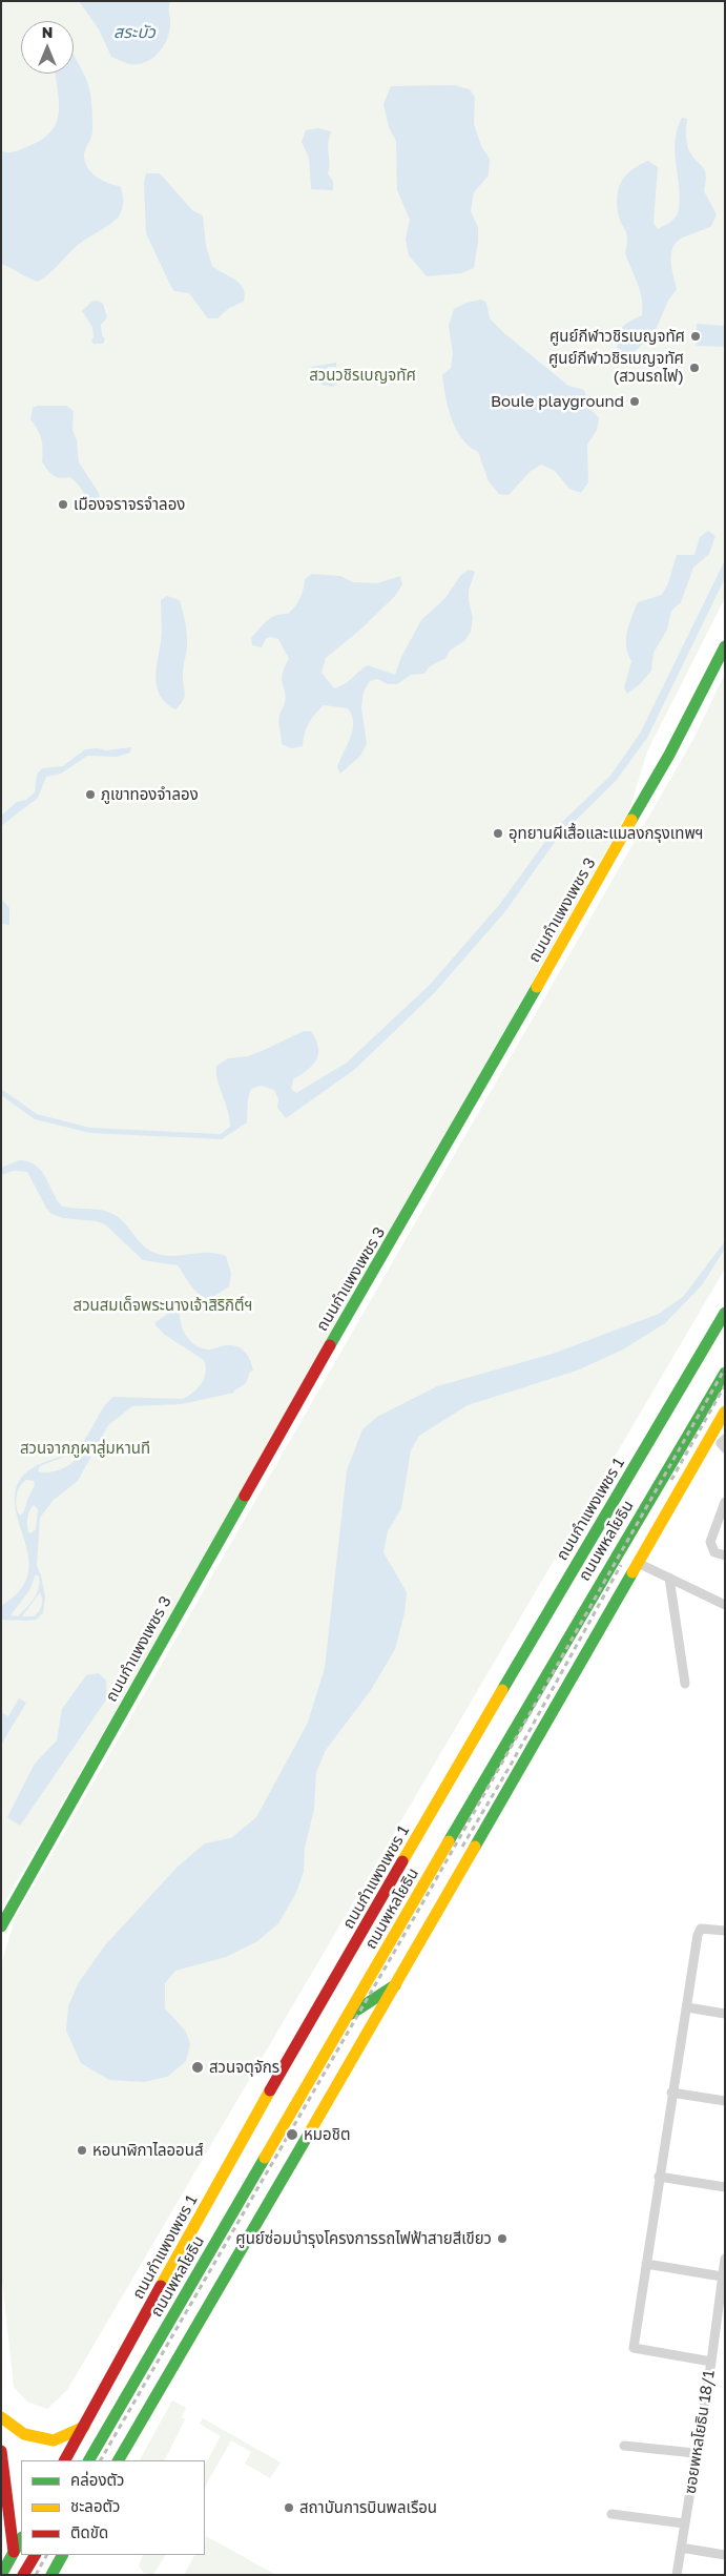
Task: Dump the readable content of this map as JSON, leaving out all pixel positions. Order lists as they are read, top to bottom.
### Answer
{
  "streets": {
    "main road": ["ถนนกำแพงเพชร 3", "ถนนกำแพงเพชร 1", "ถนนพหลโยธิน"],
    "street": ["ซอยพหลโยธิน 18/1"]
  },
  "water": ["สระบัว"],
  "parks": ["สวนวชิรเบญจทัศ", "สวนสมเด็จพระนางเจ้าสิริกิติ์ฯ", "สวนจากภูผาสู่มหานที"],
  "places": [
    "ศูนย์กีฬาวชิรเบญจทัศ",
    "ศูนย์กีฬาวชิรเบญจทัศ (สวนรถไฟ)",
    "Boule playground",
    "เมืองจราจรจำลอง",
    "ภูเขาทองจำลอง",
    "อุทยานผีเสื้อและแมลงกรุงเทพฯ",
    "สวนจตุจักร",
    "หมอชิต",
    "หอนาฬิกาไลออนส์",
    "ศูนย์ซ่อมบำรุงโครงการรถไฟฟ้าสายสีเขียว",
    "สถาบันการบินพลเรือน"
  ],
  "legend": ["คล่องตัว", "ชะลอตัว", "ติดขัด"],
  "north": "top"
}
